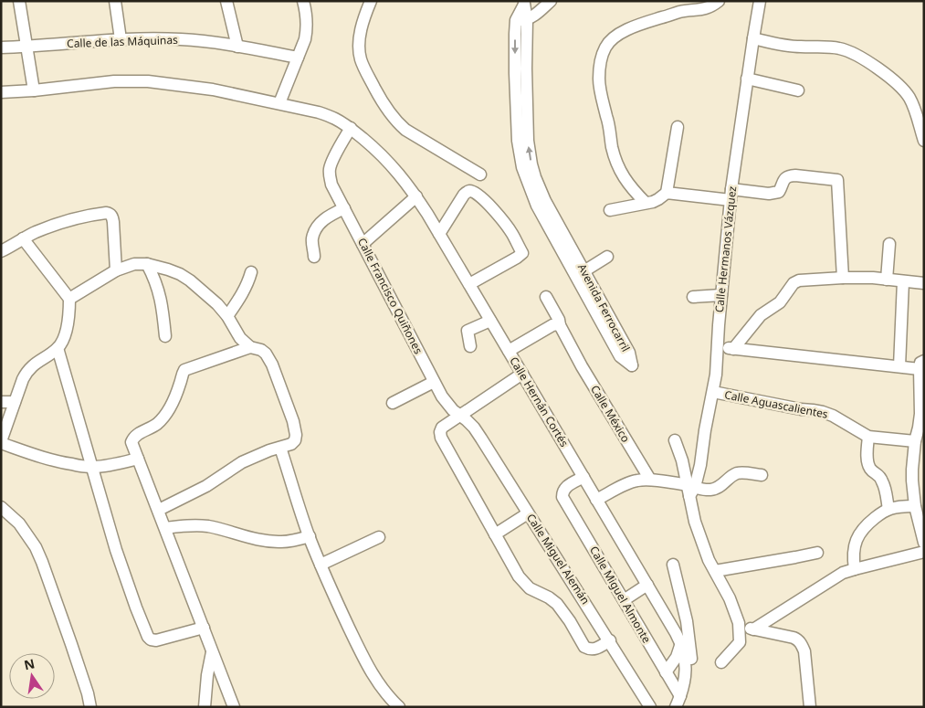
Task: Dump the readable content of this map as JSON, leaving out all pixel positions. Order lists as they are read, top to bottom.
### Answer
{
  "streets": {
    "street": [
      "Calle de las Máquinas",
      "Calle Hermanos Vázquez",
      "Calle Francisco Quiñones",
      "Avenida Ferrocarril",
      "Calle Hernán Cortés",
      "Calle Aguascalientes",
      "Calle México",
      "Calle Miguel Alemán",
      "Calle Miguel Almonte"
    ]
  },
  "crossings": [
    ["Calle Hermanos Vázquez", "Calle Aguascalientes"],
    ["Calle Francisco Quiñones", "Calle Hernán Cortés"],
    ["Calle Francisco Quiñones", "Calle Miguel Alemán"],
    ["Calle Hernán Cortés", "Calle Miguel Almonte"]
  ],
  "north": "top"
}
